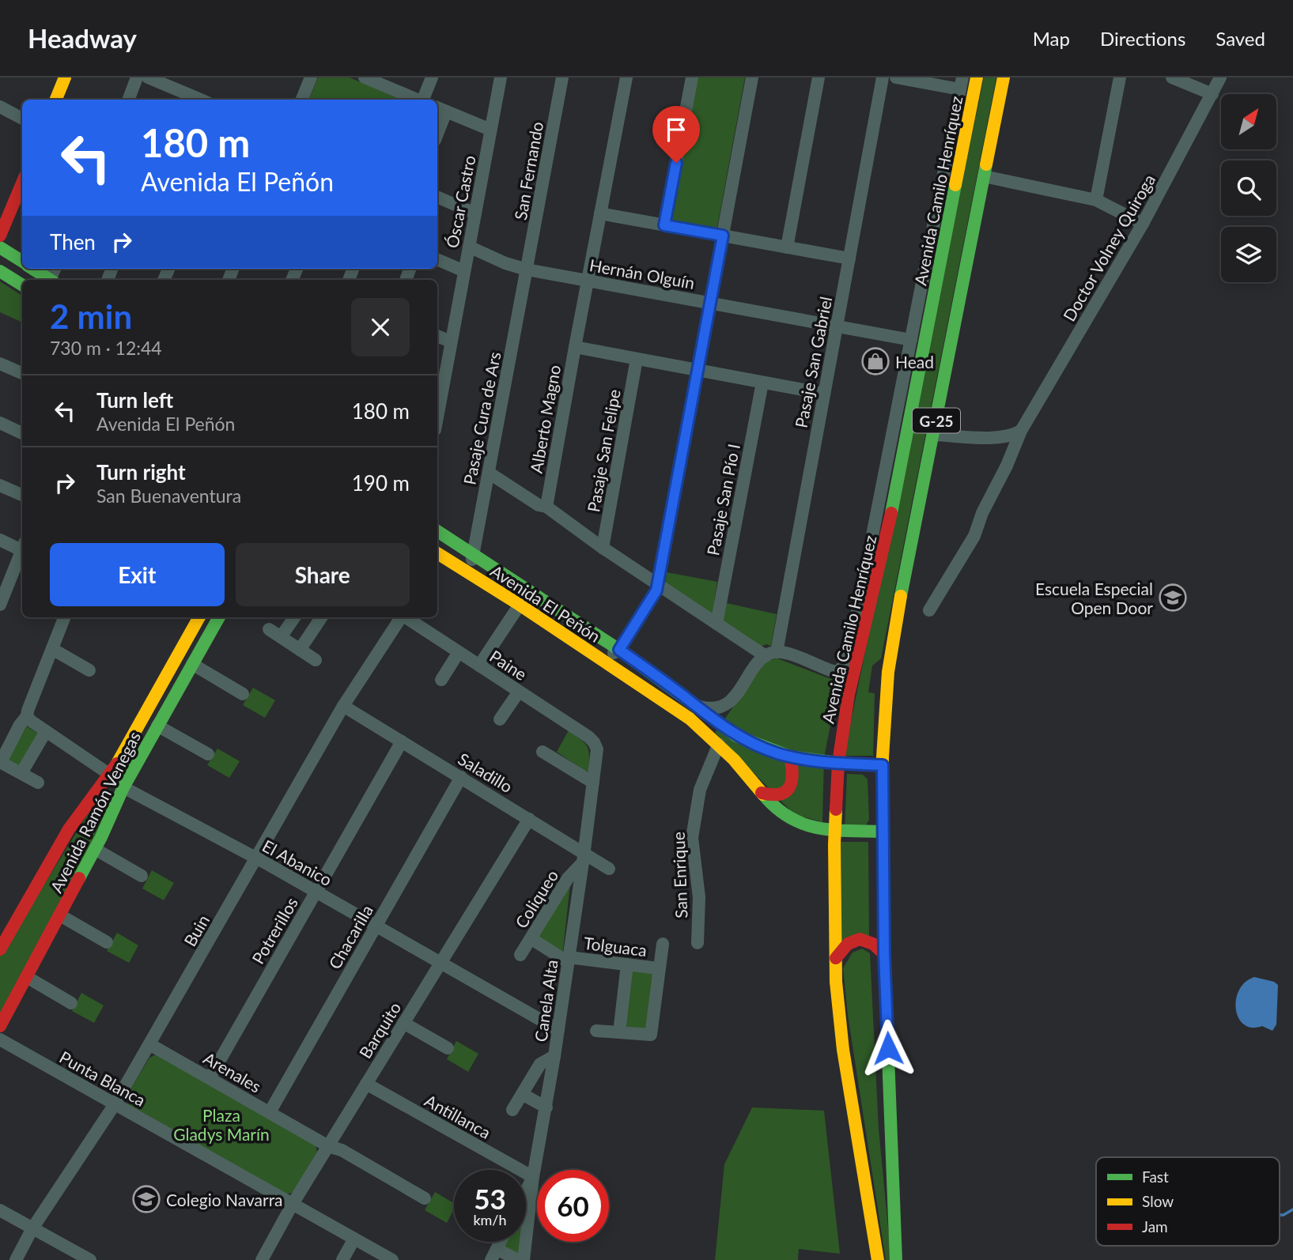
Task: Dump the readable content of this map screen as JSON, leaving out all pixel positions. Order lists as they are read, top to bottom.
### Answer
{
  "streets": {
    "main road": [
      "Avenida Camilo Henríquez",
      "G-25",
      "Avenida El Peñón",
      "Avenida Ramón Venegas"
    ],
    "street": [
      "San Fernando",
      "Óscar Castro",
      "Doctor Volney Quiroga",
      "Hernán Olguín",
      "Pasaje San Gabriel",
      "Pasaje Cura de Ars",
      "Alberto Magno",
      "Pasaje San Felipe",
      "Pasaje San Pío I",
      "Paine",
      "Saladillo",
      "El Abanico",
      "San Enrique",
      "Coliqueo",
      "Buin",
      "Potrerillos",
      "Chacarilla",
      "Tolguaca",
      "Canela Alta",
      "Barquito",
      "Arenales",
      "Punta Blanca",
      "Antillanca"
    ]
  },
  "crossings": [
    ["San Fernando", "Hernán Olguín"],
    ["San Fernando", "Pasaje Cura de Ars"],
    ["Avenida Camilo Henríquez", "Hernán Olguín"],
    ["Avenida Camilo Henríquez", "Pasaje San Gabriel"],
    ["Avenida Camilo Henríquez", "Avenida El Peñón"],
    ["Óscar Castro", "Hernán Olguín"],
    ["Hernán Olguín", "Pasaje San Gabriel"],
    ["Hernán Olguín", "Pasaje Cura de Ars"],
    ["Hernán Olguín", "Alberto Magno"],
    ["Pasaje Cura de Ars", "Avenida El Peñón"],
    ["G-25", "Avenida El Peñón"],
    ["Avenida El Peñón", "San Enrique"],
    ["Paine", "Canela Alta"],
    ["Saladillo", "Coliqueo"],
    ["Saladillo", "Buin"],
    ["Saladillo", "Potrerillos"],
    ["Saladillo", "Chacarilla"],
    ["Saladillo", "Canela Alta"],
    ["Saladillo", "Barquito"],
    ["Avenida Ramón Venegas", "El Abanico"],
    ["El Abanico", "Buin"],
    ["El Abanico", "Potrerillos"],
    ["El Abanico", "Chacarilla"],
    ["El Abanico", "Canela Alta"],
    ["El Abanico", "Barquito"],
    ["Coliqueo", "Canela Alta"],
    ["Buin", "Arenales"],
    ["Buin", "Punta Blanca"],
    ["Potrerillos", "Arenales"],
    ["Chacarilla", "Arenales"],
    ["Tolguaca", "Canela Alta"],
    ["Canela Alta", "Antillanca"],
    ["Barquito", "Arenales"],
    ["Barquito", "Punta Blanca"],
    ["Barquito", "Antillanca"]
  ],
  "parks": ["Plaza Gladys Marín"],
  "places": {
    "shop": ["Head"],
    "school or university": ["Escuela Especial Open Door", "Colegio Navarra"]
  },
  "legend": ["Fast", "Slow", "Jam"],
  "north": "top right",
  "page": {
    "header": "Headway",
    "nav": ["Map", "Directions", "Saved"],
    "turn": ["180 m", "Avenida El Peñón"],
    "then": "Then",
    "heading": ["2 min", "730 m · 12:44"],
    "list": [
      {
        "name": "Turn left",
        "note": "Avenida El Peñón",
        "value": "180 m"
      },
      {
        "name": "Turn right",
        "note": "San Buenaventura",
        "value": "190 m"
      }
    ],
    "buttons": ["Exit", "Share"],
    "speed": "53 km/h",
    "limit": "60"
  }
}
